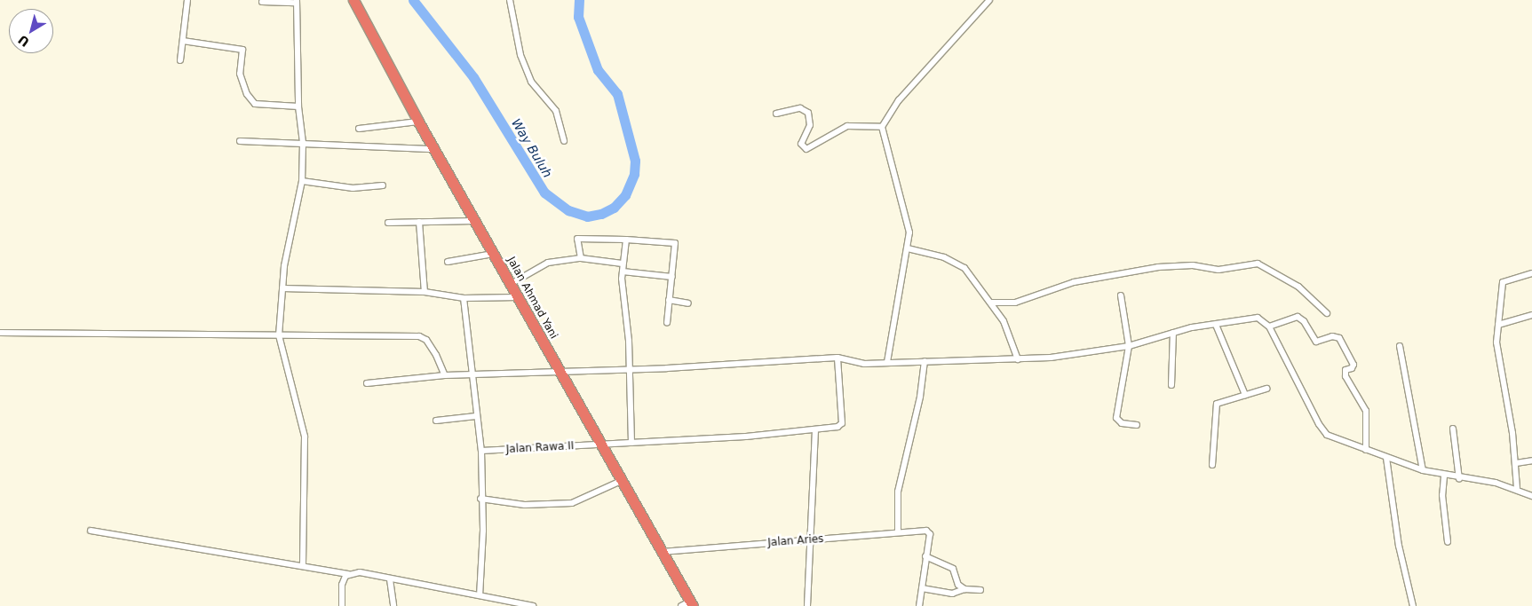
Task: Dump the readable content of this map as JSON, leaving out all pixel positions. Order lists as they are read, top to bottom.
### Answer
{
  "streets": {
    "highway": ["Jalan Ahmad Yani"],
    "street": ["Jalan Rawa II", "Jalan Aries"]
  },
  "crossings": [
    ["Jalan Ahmad Yani", "Jalan Rawa II"],
    ["Jalan Ahmad Yani", "Jalan Aries"]
  ],
  "water": ["Way Buluh"],
  "north": "bottom left"
}
